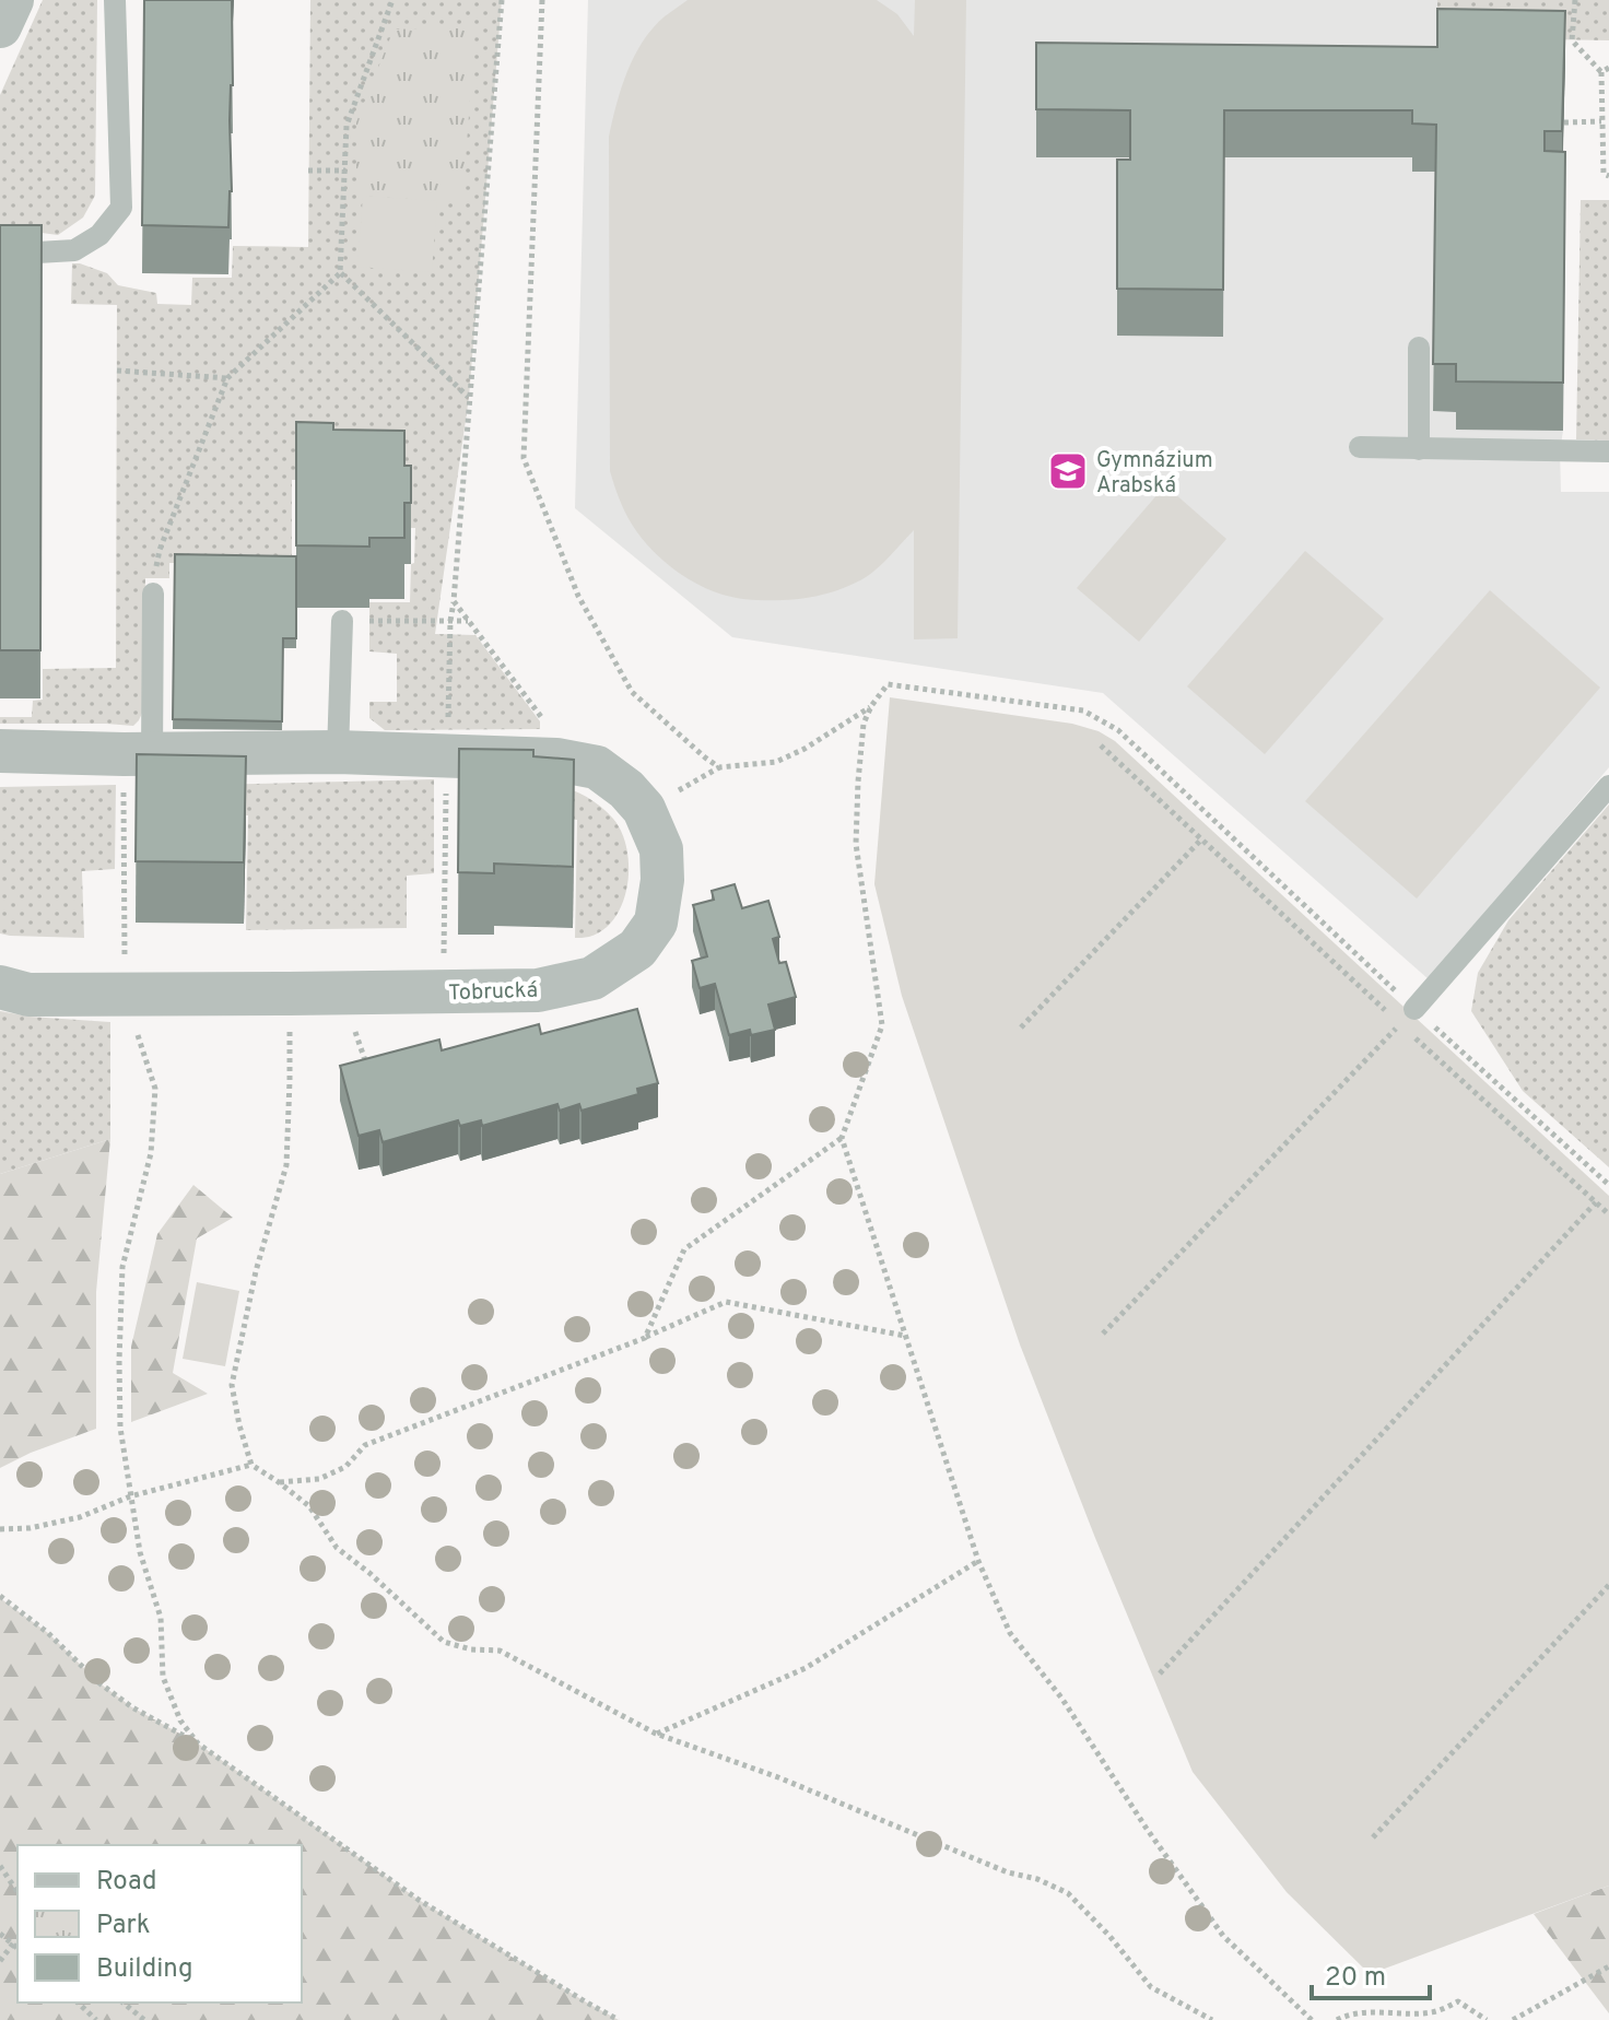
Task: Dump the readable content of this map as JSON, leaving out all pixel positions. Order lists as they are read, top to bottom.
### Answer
{
  "streets": {
    "street": ["Tobrucká"]
  },
  "places": {
    "school or university": ["Gymnázium Arabská"]
  },
  "legend": ["Road", "Park", "Building"],
  "scale_bar": "20 m"
}
